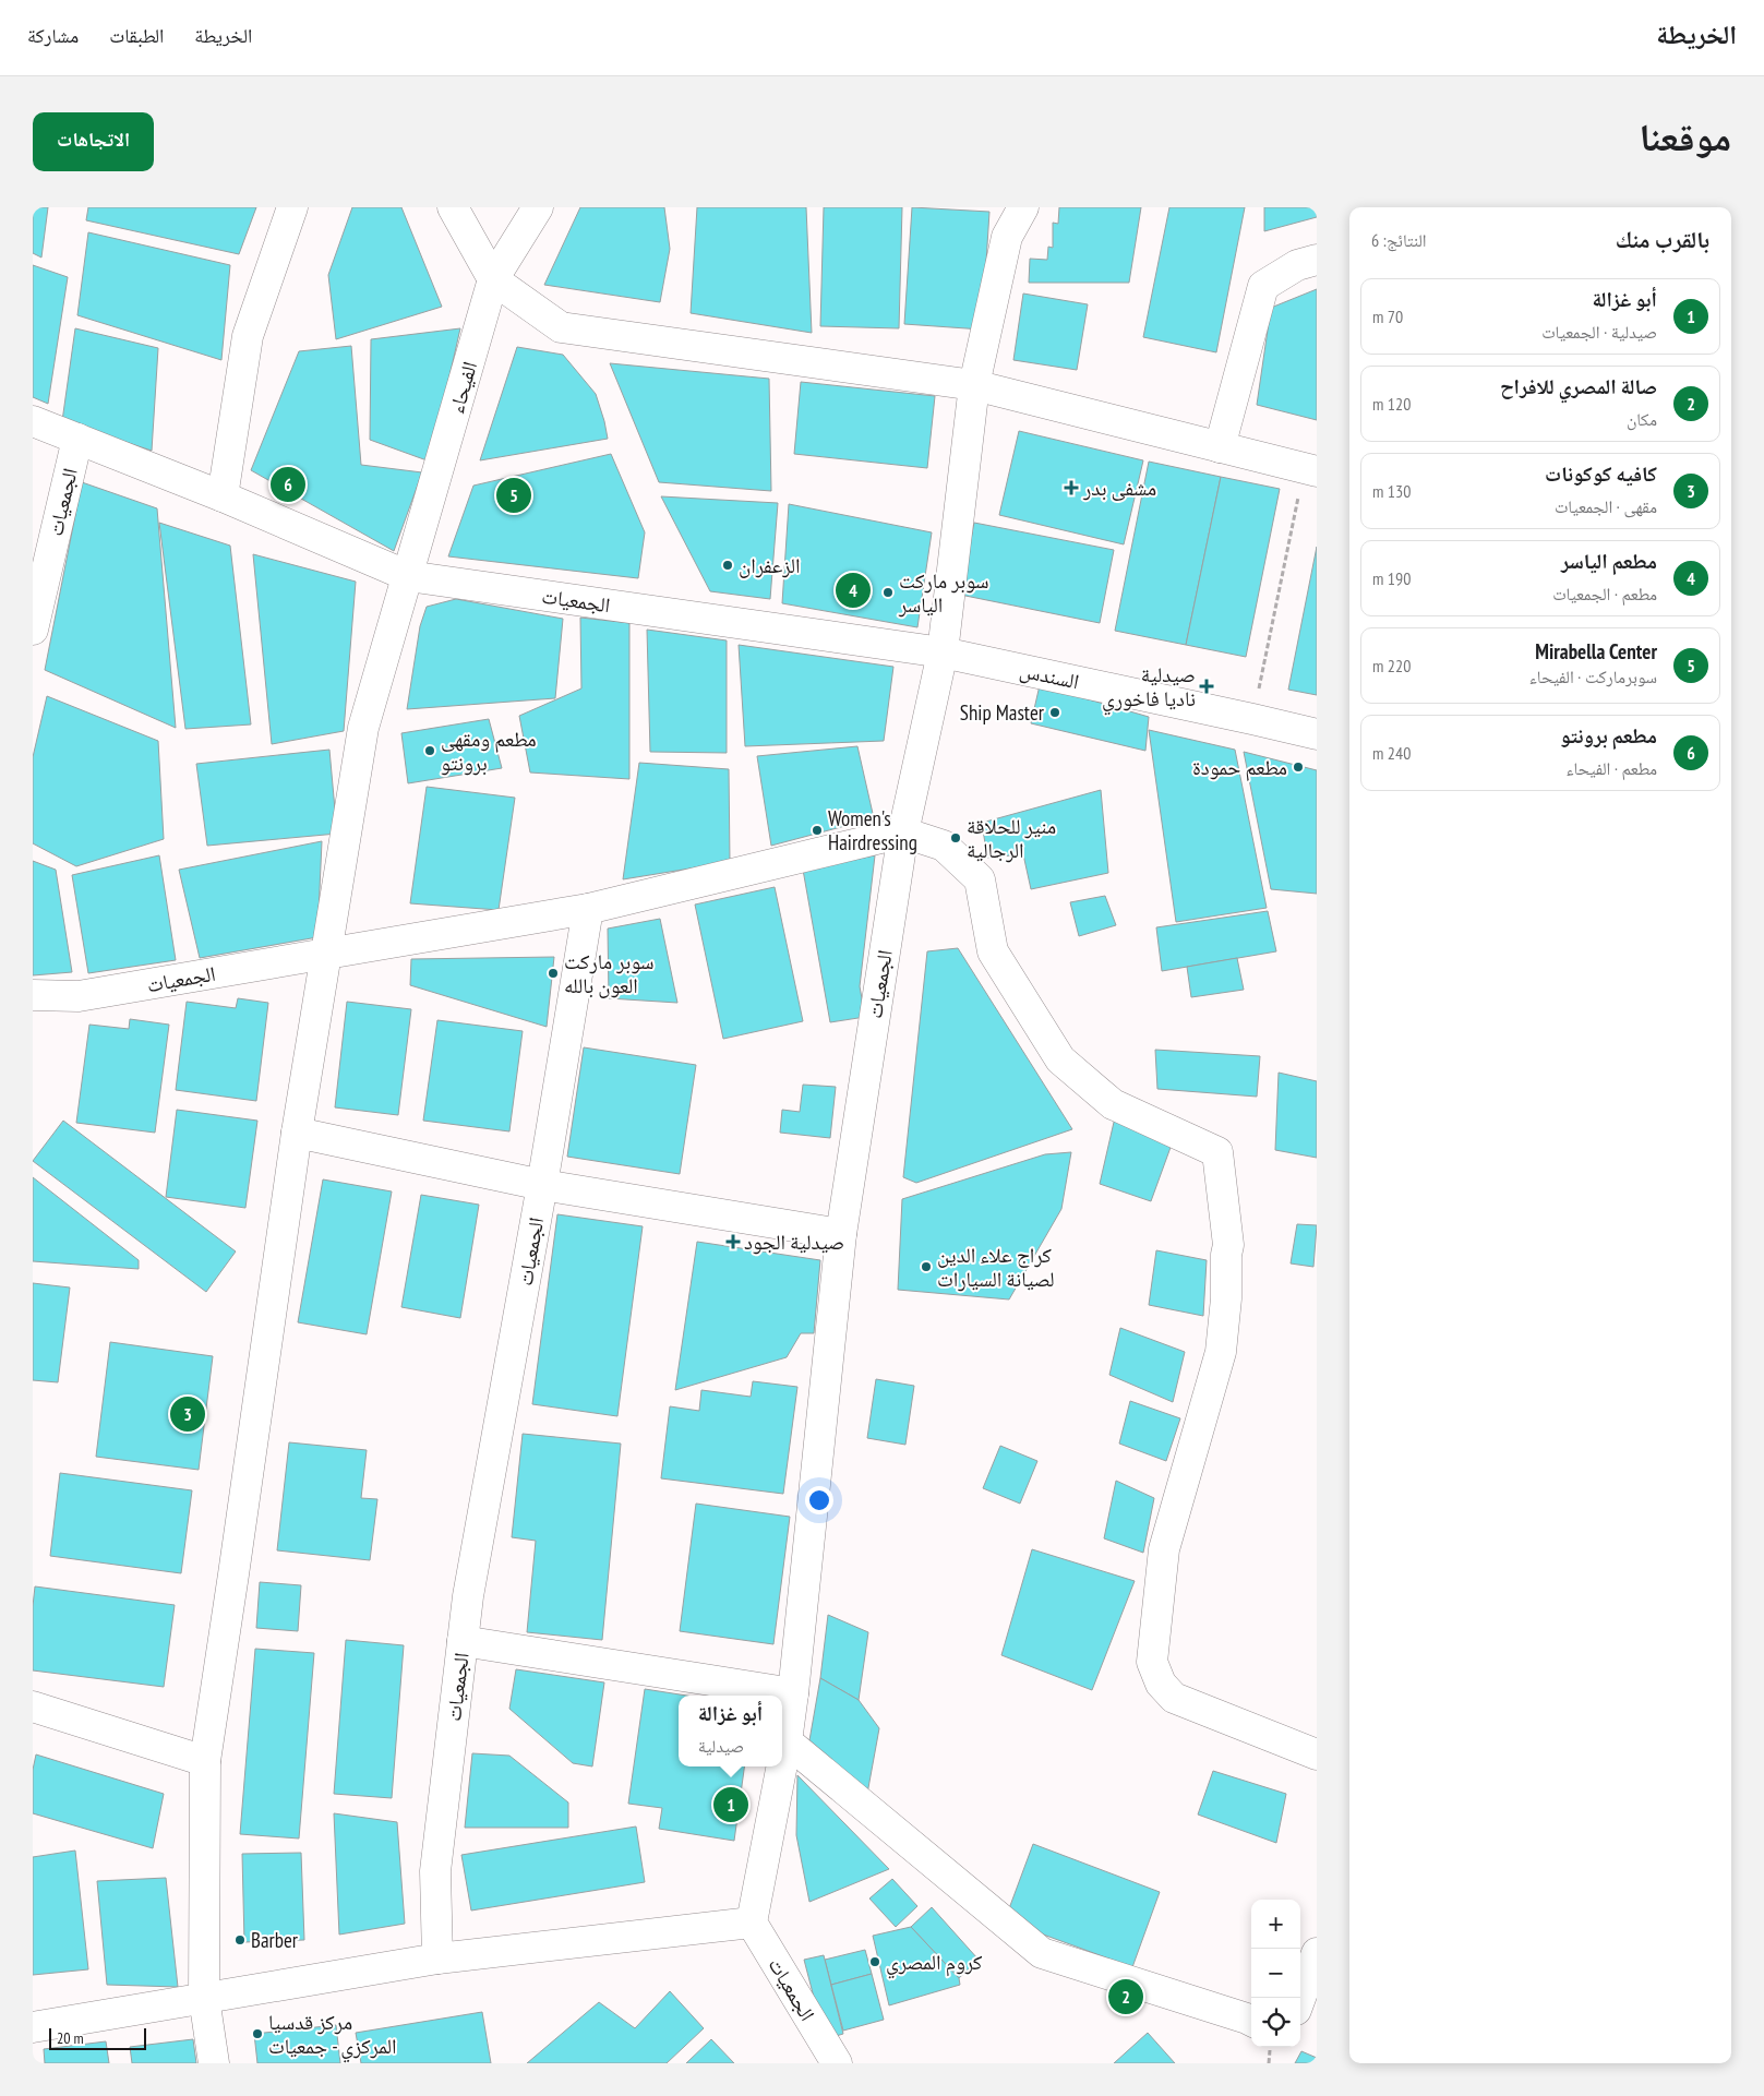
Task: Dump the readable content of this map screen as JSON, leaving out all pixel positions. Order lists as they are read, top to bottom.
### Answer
{
  "streets": {
    "street": ["الفيحاء", "الجمعيات", "السندس"]
  },
  "crossings": [
    ["الفيحاء", "الجمعيات"],
    ["الجمعيات", "السندس"]
  ],
  "places": {
    "health": ["مشفى بدر", "صيدلية ناديا فاخوري", "صيدلية الجود"],
    "other": [
      "الزعفران",
      "سوبر ماركت الياسر",
      "Ship Master",
      "مطعم ومقهى برونتو",
      "مطعم حمودة",
      "Women's Hairdressing",
      "منير للحلاقة الرجالية",
      "سوبر ماركت العون بالله",
      "كراج علاء الدين لصيانة السيارات",
      "Barber",
      "كروم المصري",
      "مركز قدسيا المركزي - جمعيات"
    ]
  },
  "scale_bar": "20 m",
  "page": {
    "header": "الخريطة",
    "nav": ["الخريطة", "الطبقات", "مشاركة"],
    "title": "موقعنا",
    "buttons": "الاتجاهات",
    "heading": ["بالقرب منك", "النتائج: 6"],
    "list": [
      {
        "mark": "1",
        "name": "أبو غزالة",
        "note": "صيدلية · الجمعيات",
        "value": "70 m"
      },
      {
        "mark": "2",
        "name": "صالة المصري للافراح",
        "note": "مكان",
        "value": "120 m"
      },
      {
        "mark": "3",
        "name": "كافيه كوكونات",
        "note": "مقهى · الجمعيات",
        "value": "130 m"
      },
      {
        "mark": "4",
        "name": "مطعم الياسر",
        "note": "مطعم · الجمعيات",
        "value": "190 m"
      },
      {
        "mark": "5",
        "name": "Mirabella Center",
        "note": "سوبرماركت · الفيحاء",
        "value": "220 m"
      },
      {
        "mark": "6",
        "name": "مطعم برونتو",
        "note": "مطعم · الفيحاء",
        "value": "240 m"
      }
    ],
    "pins": [
      "6",
      "5",
      "4",
      "3",
      "1",
      "2"
    ],
    "popup": ["أبو غزالة", "صيدلية"],
    "map_buttons": ["+", "−"],
    "scale": "20 m"
  }
}
